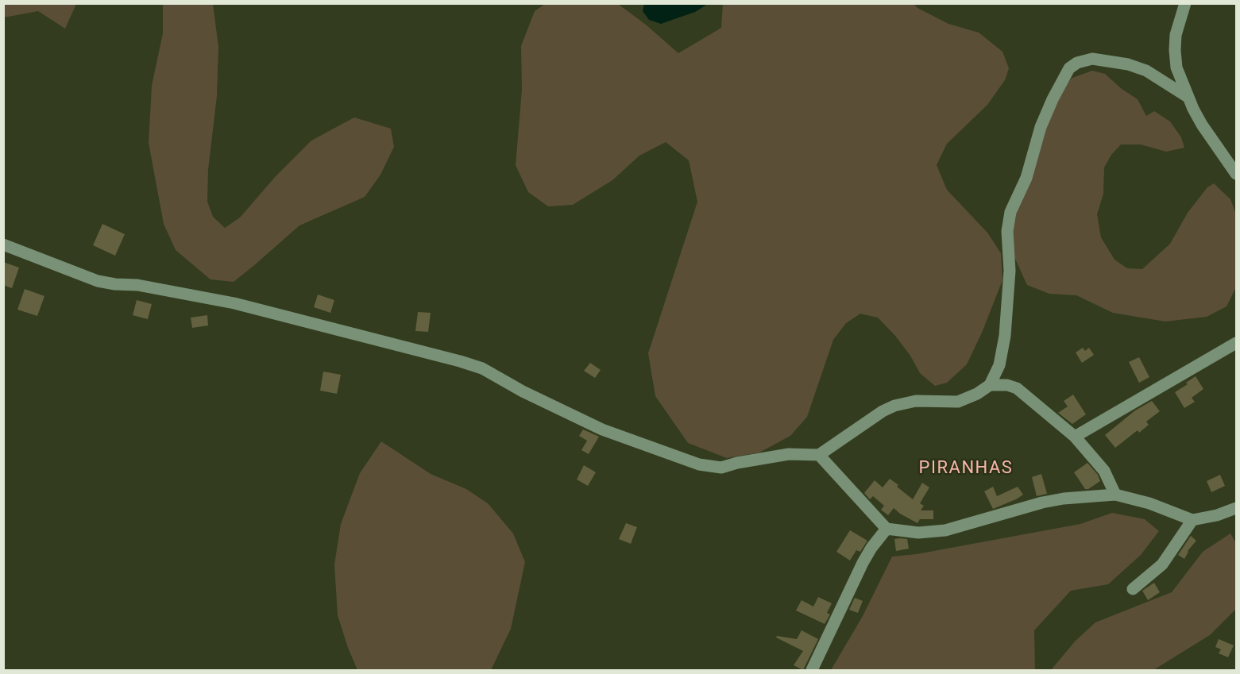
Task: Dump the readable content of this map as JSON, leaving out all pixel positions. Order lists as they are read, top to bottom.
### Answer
{
  "districts": ["PIRANHAS"]
}
